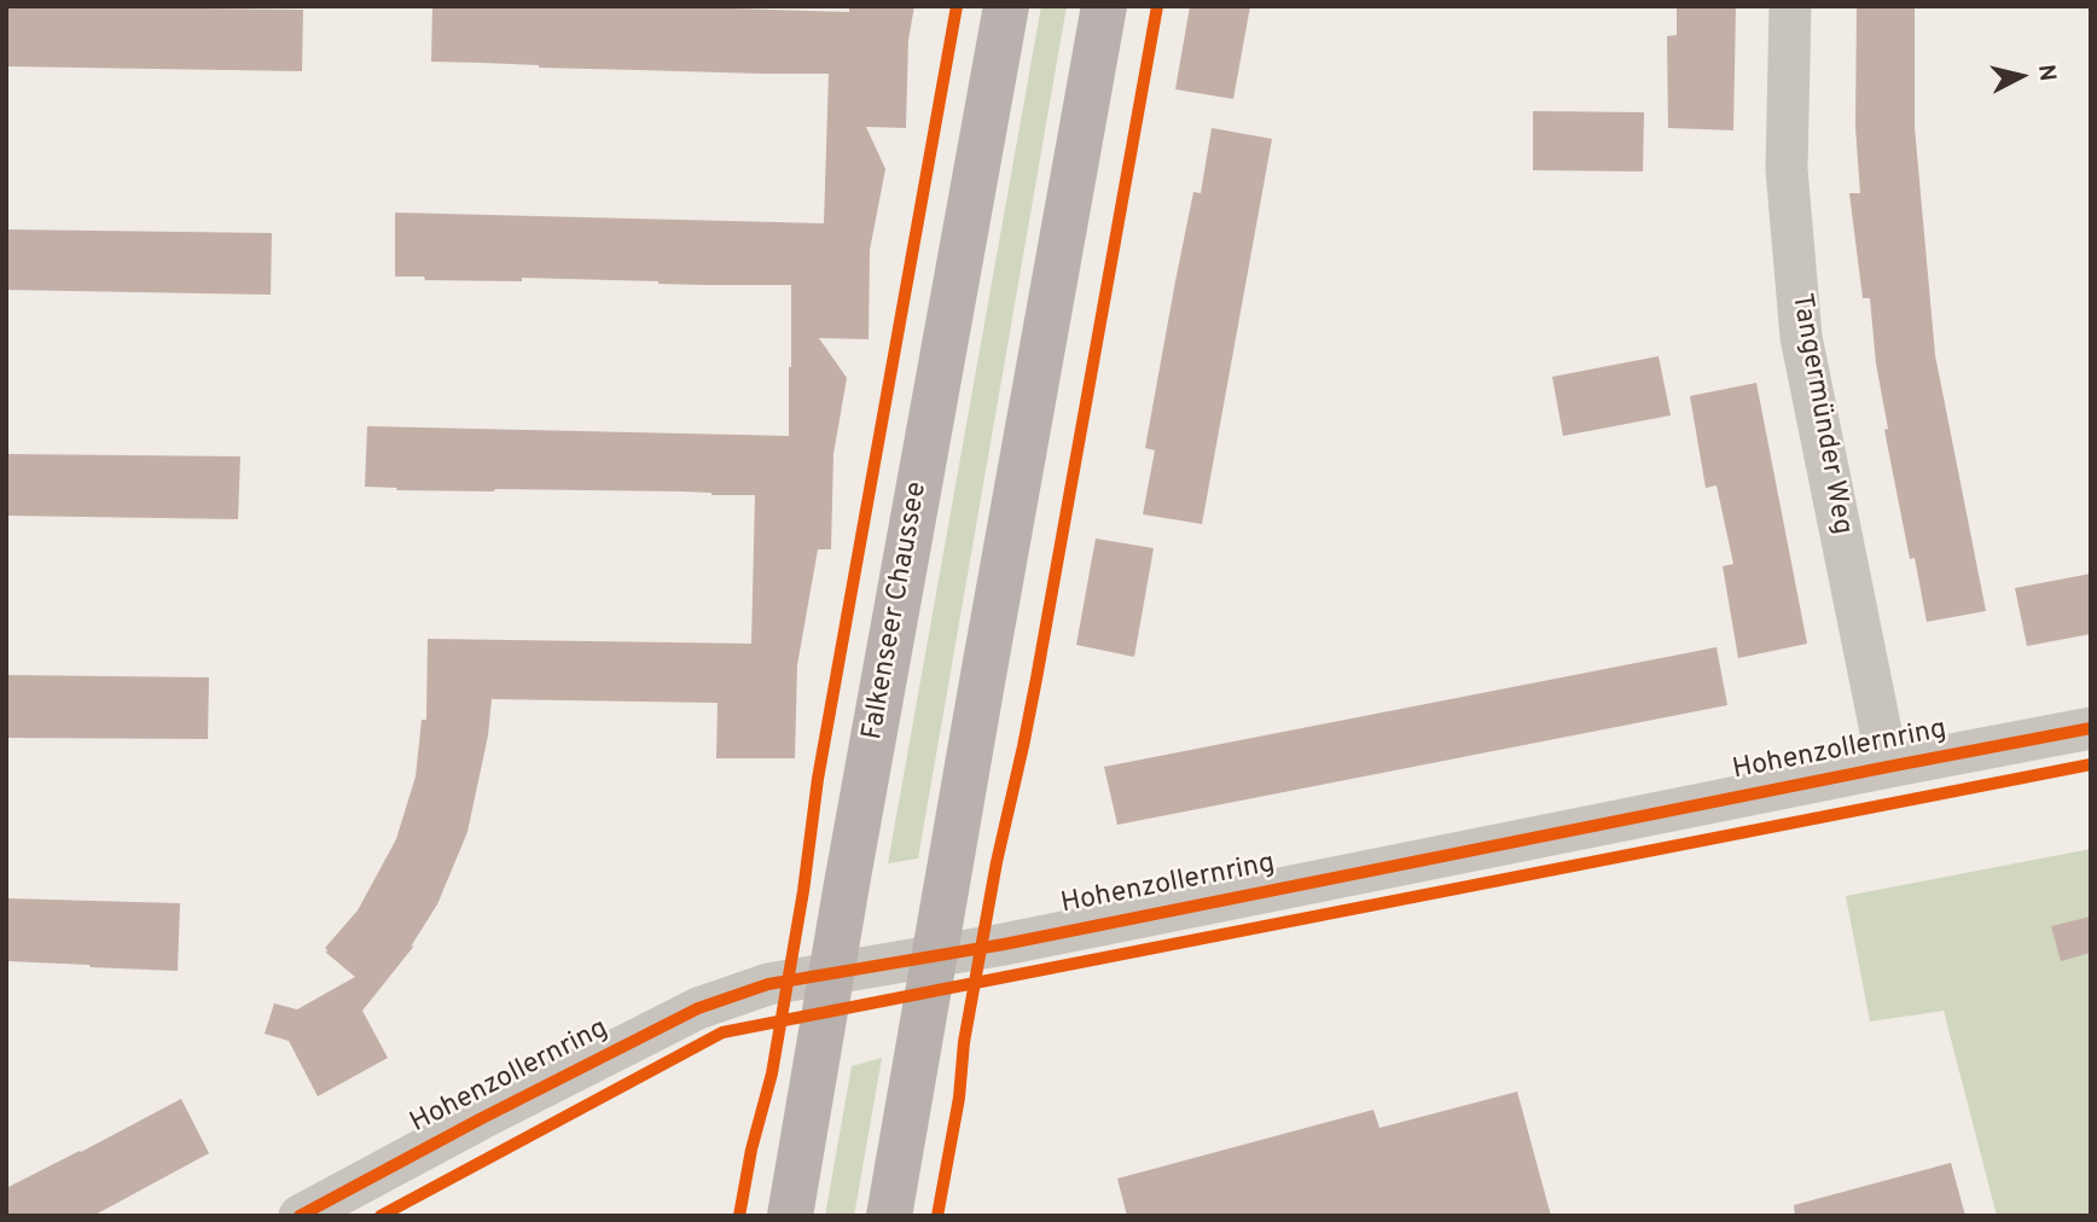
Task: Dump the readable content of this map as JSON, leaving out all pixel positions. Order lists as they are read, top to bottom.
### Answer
{
  "streets": {
    "main road": ["Falkenseer Chaussee"],
    "street": ["Tangermünder Weg", "Hohenzollernring"]
  },
  "crossings": [
    ["Tangermünder Weg", "Hohenzollernring"],
    ["Falkenseer Chaussee", "Hohenzollernring"]
  ],
  "north": "right"
}
